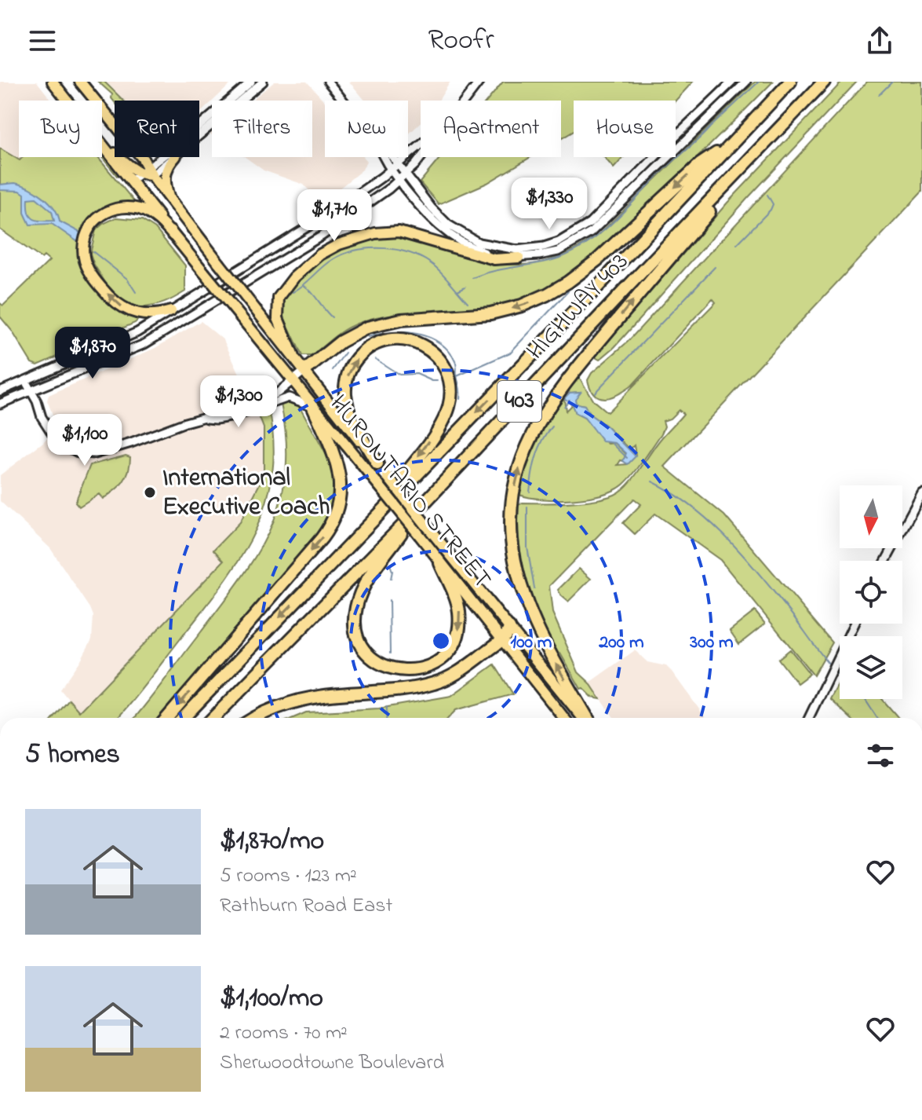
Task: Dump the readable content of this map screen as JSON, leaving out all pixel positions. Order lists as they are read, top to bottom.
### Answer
{
  "streets": {
    "highway": ["HIGHWAY 403", "403"],
    "main road": ["HURONTARIO STREET"]
  },
  "places": ["International Executive Coach"],
  "north": "bottom",
  "page": {
    "header": "Roofr",
    "chip": [
      "Buy",
      "Rent",
      "Filters",
      "New",
      "Apartment",
      "House"
    ],
    "price": [
      "$1,330",
      "$1,710",
      "$1,870",
      "$1,300",
      "$1,100"
    ],
    "heading": "5 homes",
    "list": [
      {
        "name": "$1,870/mo",
        "note": "5 rooms · 123 m² · Rathburn Road East"
      },
      {
        "name": "$1,100/mo",
        "note": "2 rooms · 70 m² · Sherwoodtowne Boulevard"
      }
    ]
  },
  "rings": ["100 m", "200 m", "300 m"]
}
